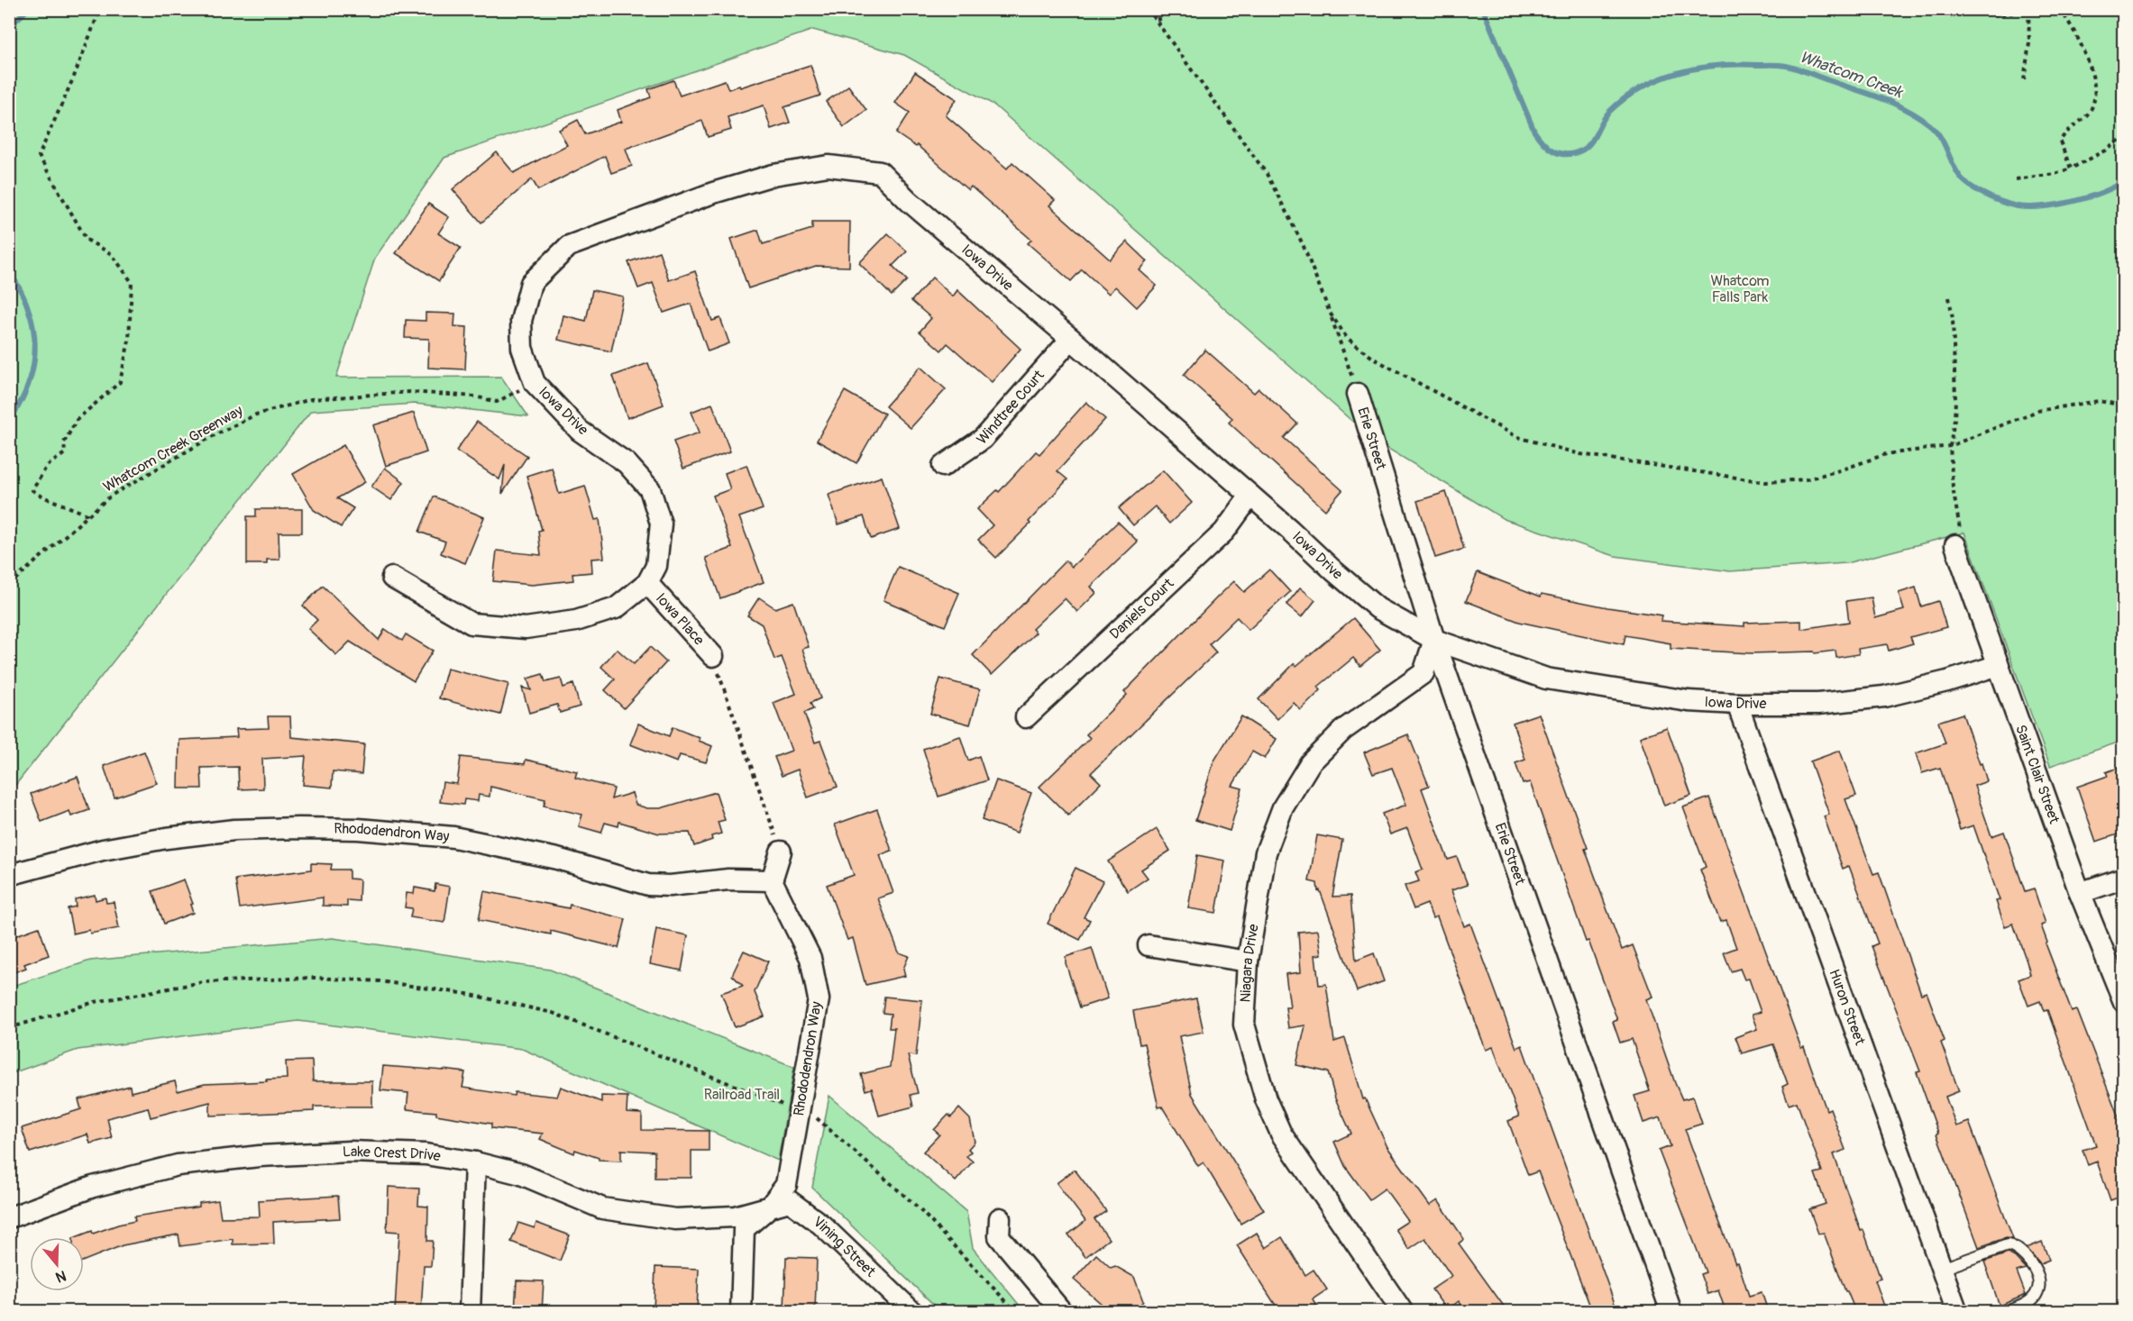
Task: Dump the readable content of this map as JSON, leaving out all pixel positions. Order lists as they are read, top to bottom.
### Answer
{
  "streets": {
    "street": [
      "Iowa Drive",
      "Windtree Court",
      "Erie Street",
      "Daniels Court",
      "Iowa Place",
      "Saint Clair Street",
      "Rhododendron Way",
      "Niagara Drive",
      "Huron Street",
      "Lake Crest Drive",
      "Vining Street"
    ],
    "path": ["Whatcom Creek Greenway"]
  },
  "crossings": [
    ["Iowa Drive", "Windtree Court"],
    ["Iowa Drive", "Erie Street"],
    ["Iowa Drive", "Whatcom Creek Greenway"],
    ["Iowa Drive", "Daniels Court"],
    ["Iowa Drive", "Iowa Place"],
    ["Iowa Drive", "Saint Clair Street"],
    ["Iowa Drive", "Niagara Drive"],
    ["Iowa Drive", "Huron Street"],
    ["Erie Street", "Niagara Drive"],
    ["Rhododendron Way", "Lake Crest Drive"],
    ["Rhododendron Way", "Vining Street"],
    ["Lake Crest Drive", "Vining Street"]
  ],
  "water": ["Whatcom Creek"],
  "parks": ["Whatcom Falls Park", "Railroad Trail"],
  "north": "bottom"
}
